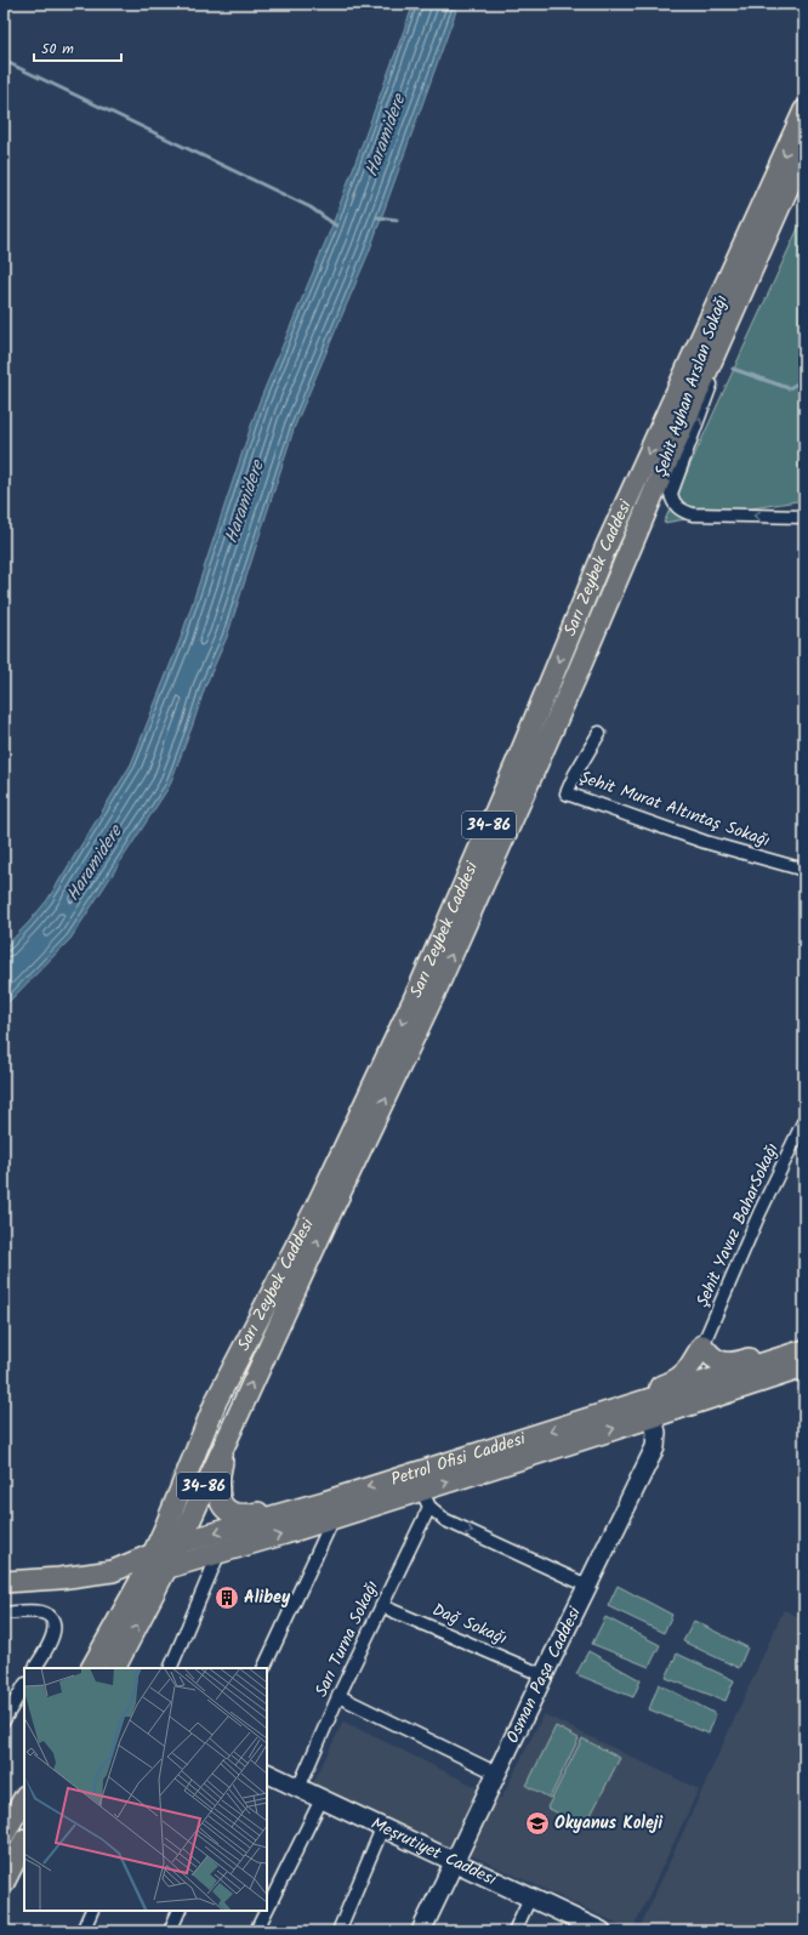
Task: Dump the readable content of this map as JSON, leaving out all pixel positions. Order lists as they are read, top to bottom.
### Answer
{
  "streets": {
    "main road": [
      "Sarı Zeybek Caddesi",
      "34-86",
      "Petrol Ofisi Caddesi",
      "Osman Paşa Caddesi",
      "Meşrutiyet Caddesi"
    ],
    "street": [
      "Şehit Ayhan Arslan Sokağı",
      "Şehit Murat Altıntaş Sokağı",
      "Şehit Yavuz BaharSokağı",
      "Dağ Sokağı",
      "Sarı Turna Sokağı"
    ]
  },
  "crossings": [
    ["Şehit Ayhan Arslan Sokağı", "Sarı Zeybek Caddesi"],
    ["Sarı Zeybek Caddesi", "34-86"],
    ["Sarı Zeybek Caddesi", "Petrol Ofisi Caddesi"],
    ["34-86", "Petrol Ofisi Caddesi"],
    ["Petrol Ofisi Caddesi", "Sarı Turna Sokağı"],
    ["Petrol Ofisi Caddesi", "Osman Paşa Caddesi"],
    ["Dağ Sokağı", "Sarı Turna Sokağı"],
    ["Dağ Sokağı", "Osman Paşa Caddesi"],
    ["Sarı Turna Sokağı", "Meşrutiyet Caddesi"],
    ["Osman Paşa Caddesi", "Meşrutiyet Caddesi"]
  ],
  "water": ["Haramidere"],
  "places": {
    "building": ["Alibey"],
    "school or university": ["Okyanus Koleji"]
  },
  "scale_bar": "50 m"
}
